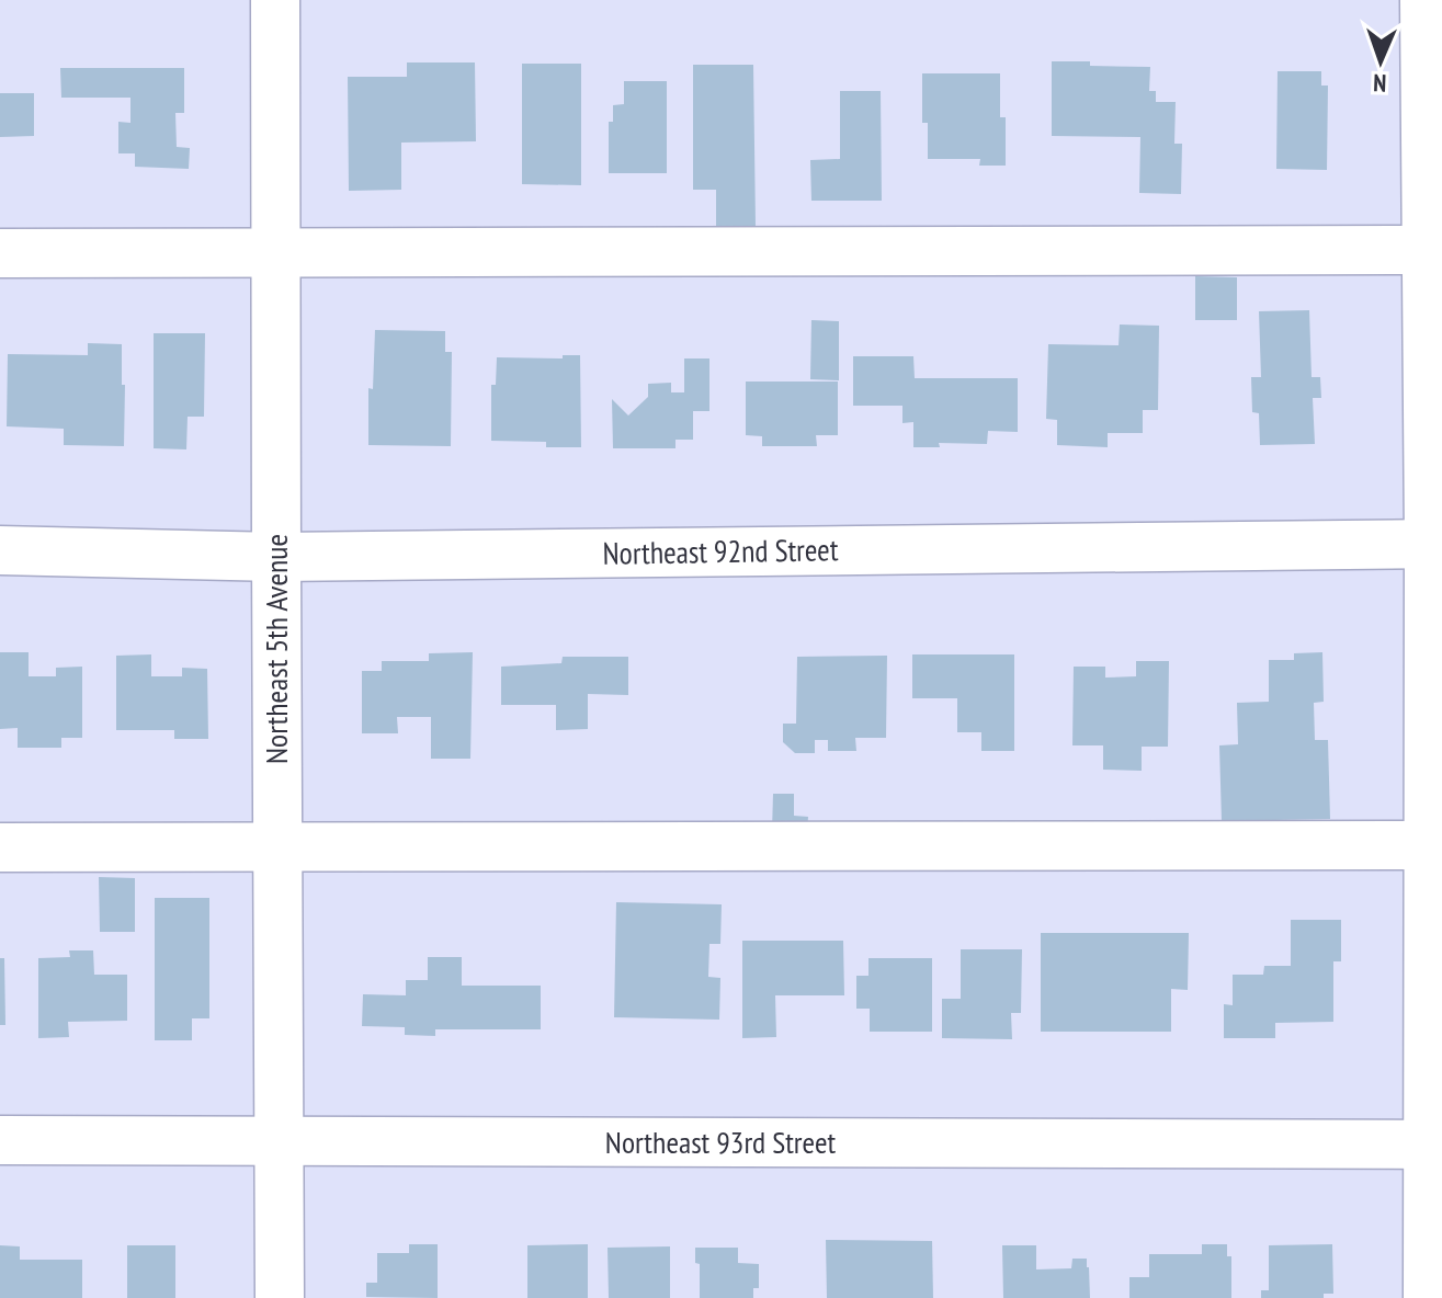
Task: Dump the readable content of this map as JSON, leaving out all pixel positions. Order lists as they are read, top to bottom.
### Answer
{
  "streets": {
    "street": ["Northeast 92nd Street", "Northeast 5th Avenue", "Northeast 93rd Street"]
  },
  "crossings": [
    ["Northeast 92nd Street", "Northeast 5th Avenue"],
    ["Northeast 5th Avenue", "Northeast 93rd Street"]
  ],
  "north": "bottom"
}
